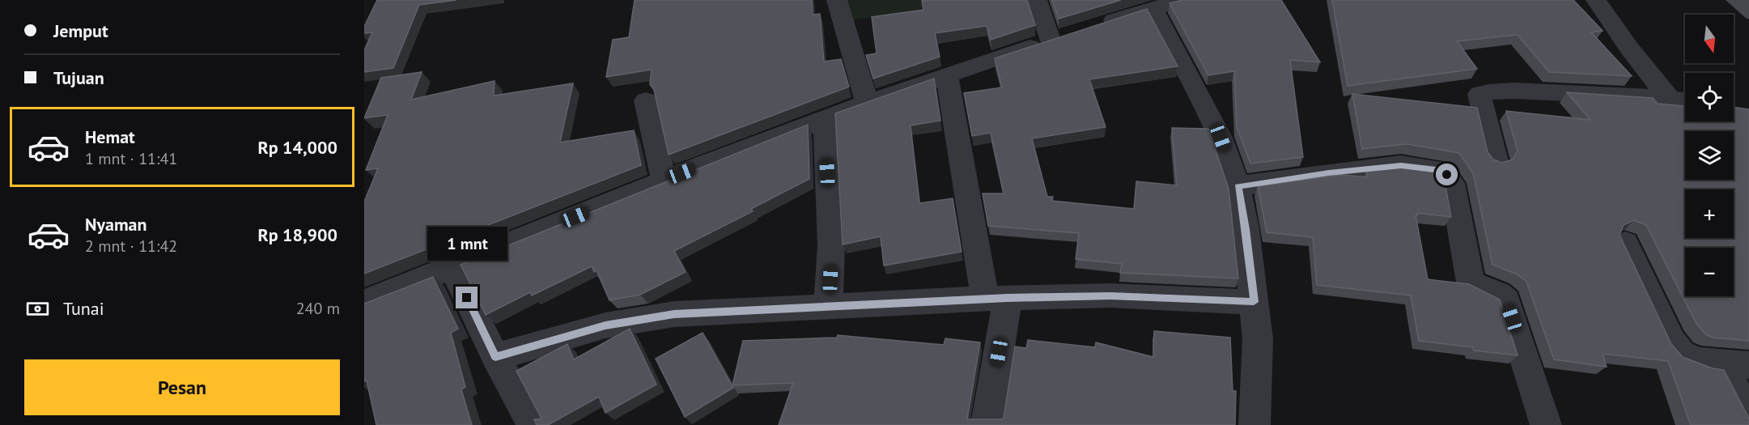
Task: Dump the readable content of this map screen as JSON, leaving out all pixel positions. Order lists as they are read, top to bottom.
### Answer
{
  "north": "bottom",
  "page": {
    "banner": ["Jemput", "Tujuan"],
    "map_buttons": ["+", "−"],
    "list": [
      {
        "name": "Hemat",
        "note": "1 mnt · 11:41",
        "value": "Rp 14,000"
      },
      {
        "name": "Nyaman",
        "note": "2 mnt · 11:42",
        "value": "Rp 18,900"
      }
    ],
    "bubble": "1 mnt",
    "pay": ["Tunai", "240 m"],
    "buttons": "Pesan"
  }
}
